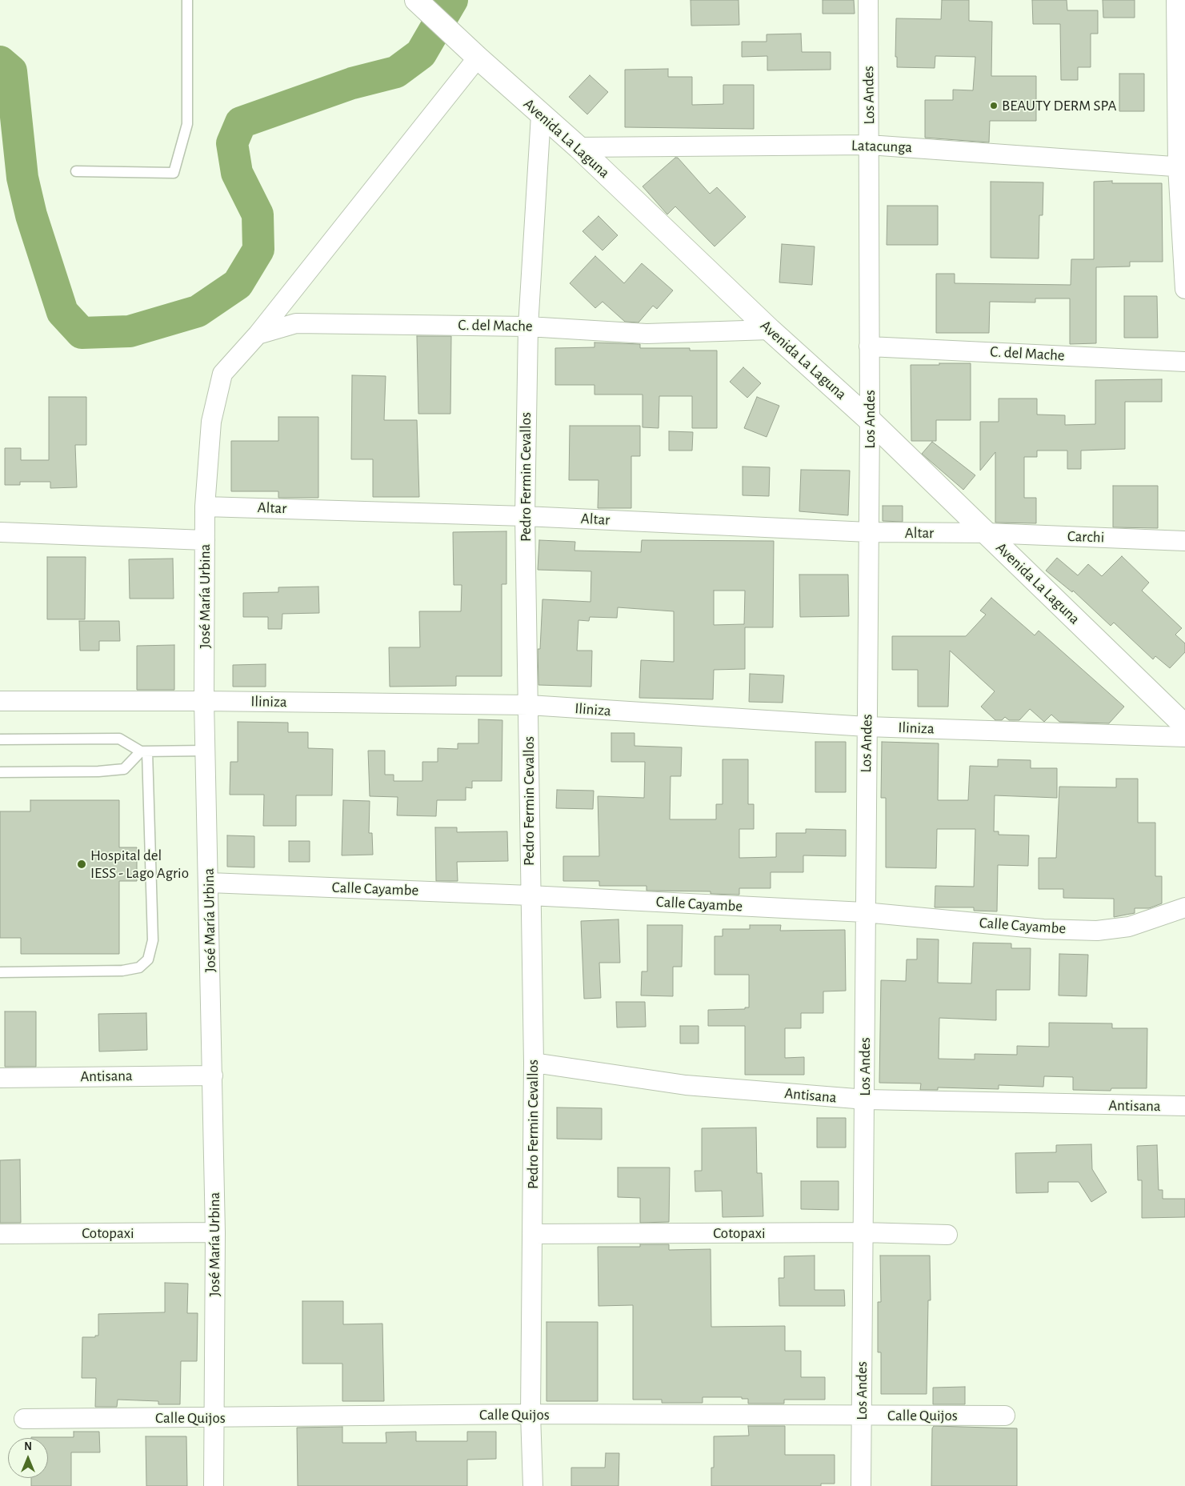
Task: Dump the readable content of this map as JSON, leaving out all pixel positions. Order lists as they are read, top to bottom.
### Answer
{
  "streets": {
    "street": [
      "Los Andes",
      "Avenida La Laguna",
      "Latacunga",
      "C. del Mache",
      "Pedro Fermin Cevallos",
      "Altar",
      "Carchi",
      "José María Urbina",
      "Iliniza",
      "Calle Cayambe",
      "Antisana",
      "Cotopaxi",
      "Calle Quijos"
    ]
  },
  "crossings": [
    ["Los Andes", "Avenida La Laguna"],
    ["Los Andes", "Latacunga"],
    ["Los Andes", "C. del Mache"],
    ["Los Andes", "Altar"],
    ["Los Andes", "Iliniza"],
    ["Los Andes", "Calle Cayambe"],
    ["Los Andes", "Antisana"],
    ["Los Andes", "Cotopaxi"],
    ["Los Andes", "Calle Quijos"],
    ["Avenida La Laguna", "Latacunga"],
    ["Avenida La Laguna", "C. del Mache"],
    ["Avenida La Laguna", "Pedro Fermin Cevallos"],
    ["Avenida La Laguna", "Altar"],
    ["Avenida La Laguna", "Carchi"],
    ["C. del Mache", "Pedro Fermin Cevallos"],
    ["C. del Mache", "José María Urbina"],
    ["Pedro Fermin Cevallos", "Altar"],
    ["Pedro Fermin Cevallos", "Iliniza"],
    ["Pedro Fermin Cevallos", "Calle Cayambe"],
    ["Pedro Fermin Cevallos", "Antisana"],
    ["Pedro Fermin Cevallos", "Cotopaxi"],
    ["Pedro Fermin Cevallos", "Calle Quijos"],
    ["Altar", "Carchi"],
    ["Altar", "José María Urbina"],
    ["José María Urbina", "Iliniza"],
    ["José María Urbina", "Calle Cayambe"],
    ["José María Urbina", "Antisana"],
    ["José María Urbina", "Cotopaxi"],
    ["José María Urbina", "Calle Quijos"]
  ],
  "places": ["BEAUTY DERM SPA", "Hospital del IESS - Lago Agrio"],
  "north": "top"
}
